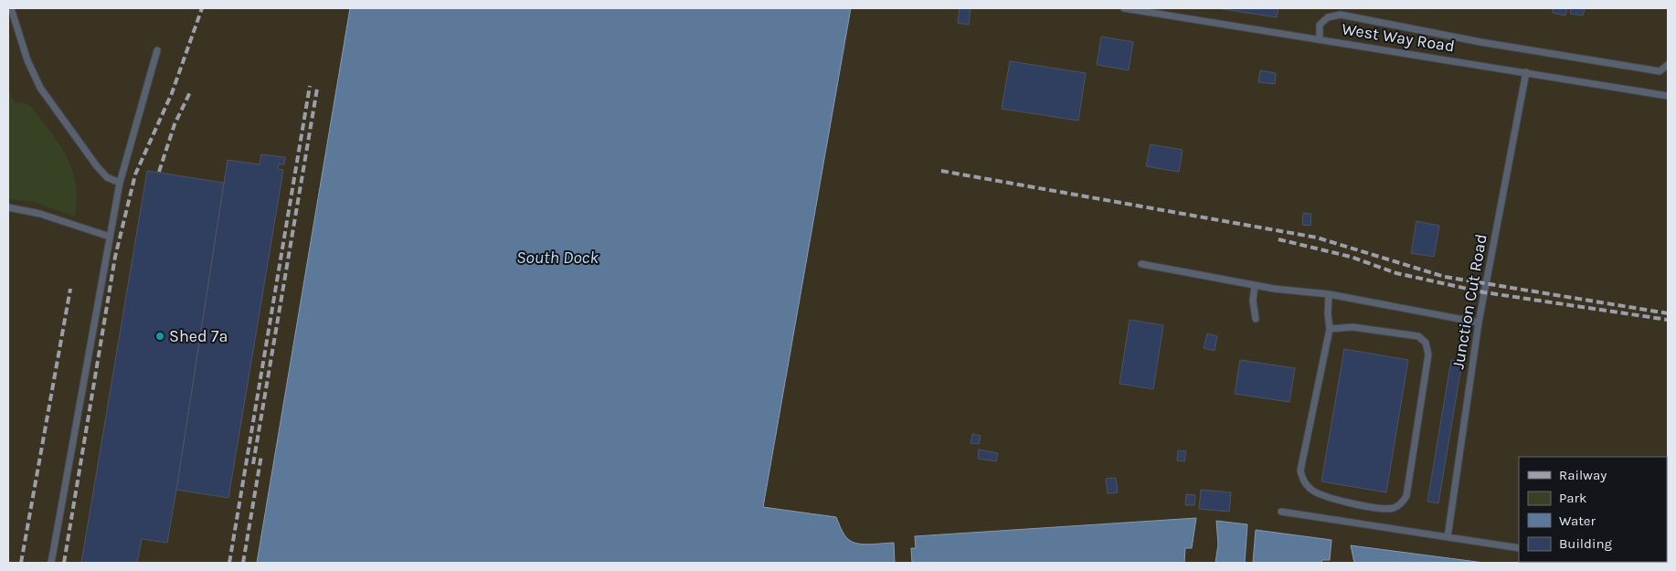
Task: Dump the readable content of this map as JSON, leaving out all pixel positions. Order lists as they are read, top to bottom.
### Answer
{
  "streets": {
    "lane": ["West Way Road", "Junction Cut Road"]
  },
  "crossings": [
    ["West Way Road", "Junction Cut Road"]
  ],
  "water": ["South Dock"],
  "places": ["Shed 7a"],
  "legend": [
    "Railway",
    "Park",
    "Water",
    "Building"
  ]
}
